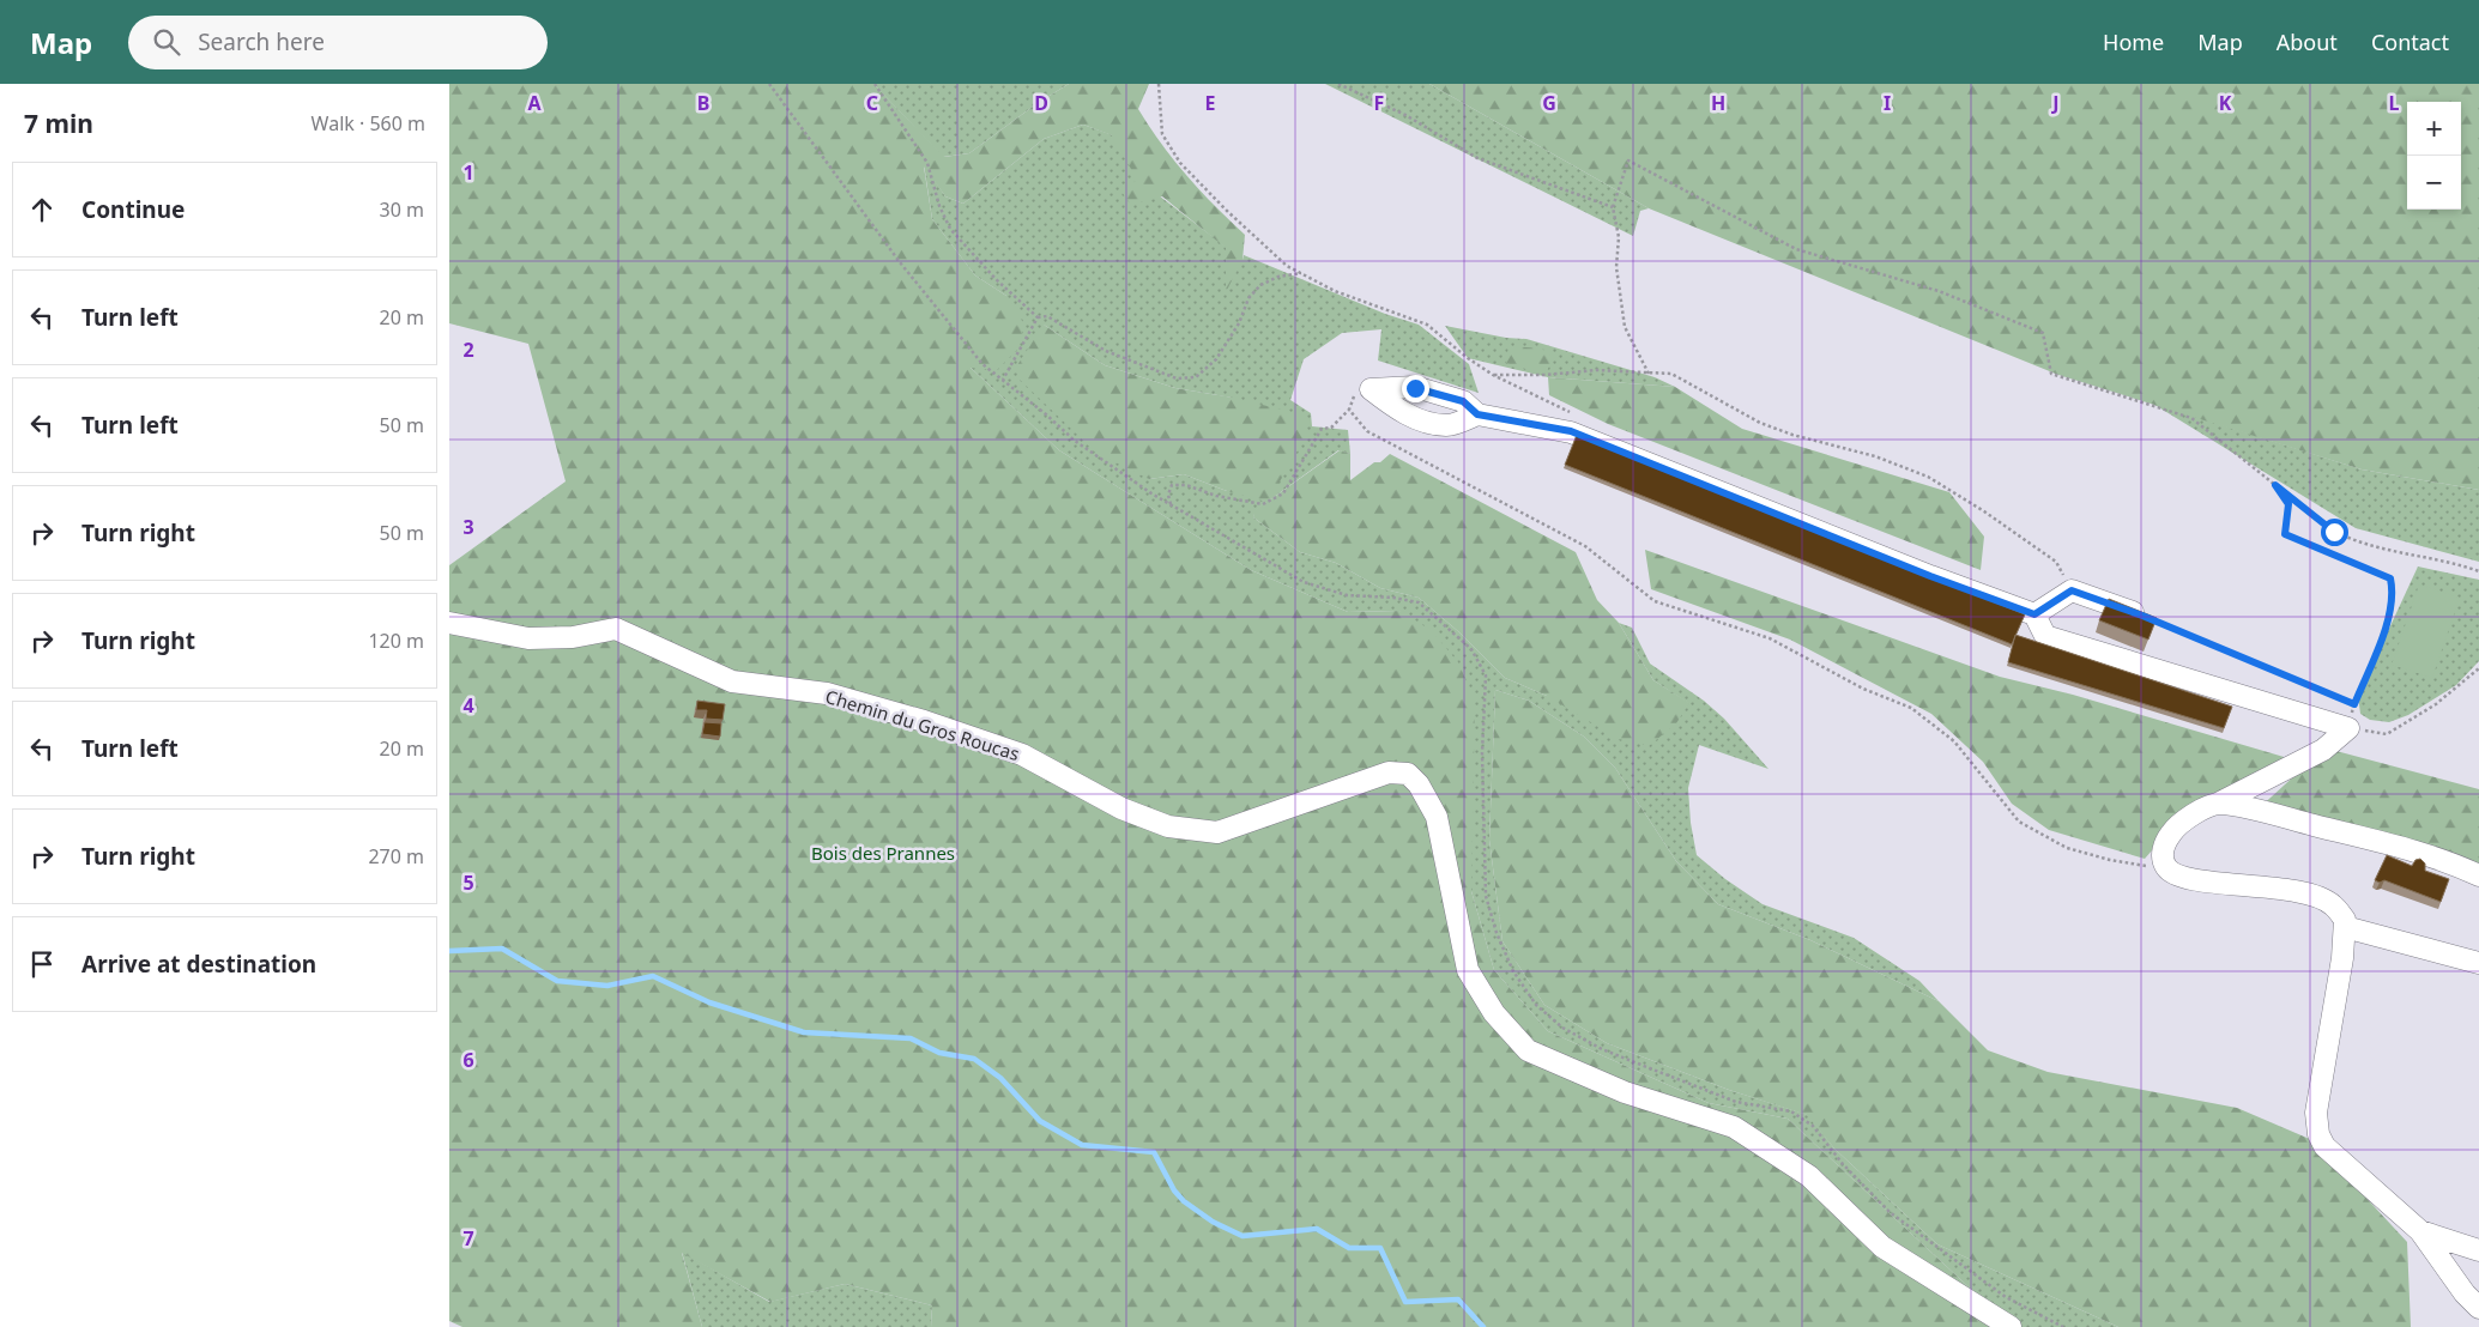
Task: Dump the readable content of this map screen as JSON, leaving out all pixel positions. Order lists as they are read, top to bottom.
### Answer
{
  "streets": {
    "street": ["Chemin du Gros Roucas"]
  },
  "parks": ["Bois des Prannes"],
  "page": {
    "header": "Map",
    "search": "Search here",
    "nav": [
      "Home",
      "Map",
      "About",
      "Contact"
    ],
    "heading": ["7 min", "Walk · 560 m"],
    "map_buttons": ["+", "−"],
    "list": [
      ["Continue", "30 m"],
      ["Turn left", "20 m"],
      ["Turn left", "50 m"],
      ["Turn right", "50 m"],
      ["Turn right", "120 m"],
      ["Turn left", "20 m"],
      ["Turn right", "270 m"],
      "Arrive at destination"
    ]
  },
  "grid": {
    "columns": [
      "A",
      "B",
      "C",
      "D",
      "E",
      "F",
      "G",
      "H",
      "I",
      "J",
      "K",
      "L"
    ],
    "rows": [
      "1",
      "2",
      "3",
      "4",
      "5",
      "6",
      "7"
    ]
  }
}
